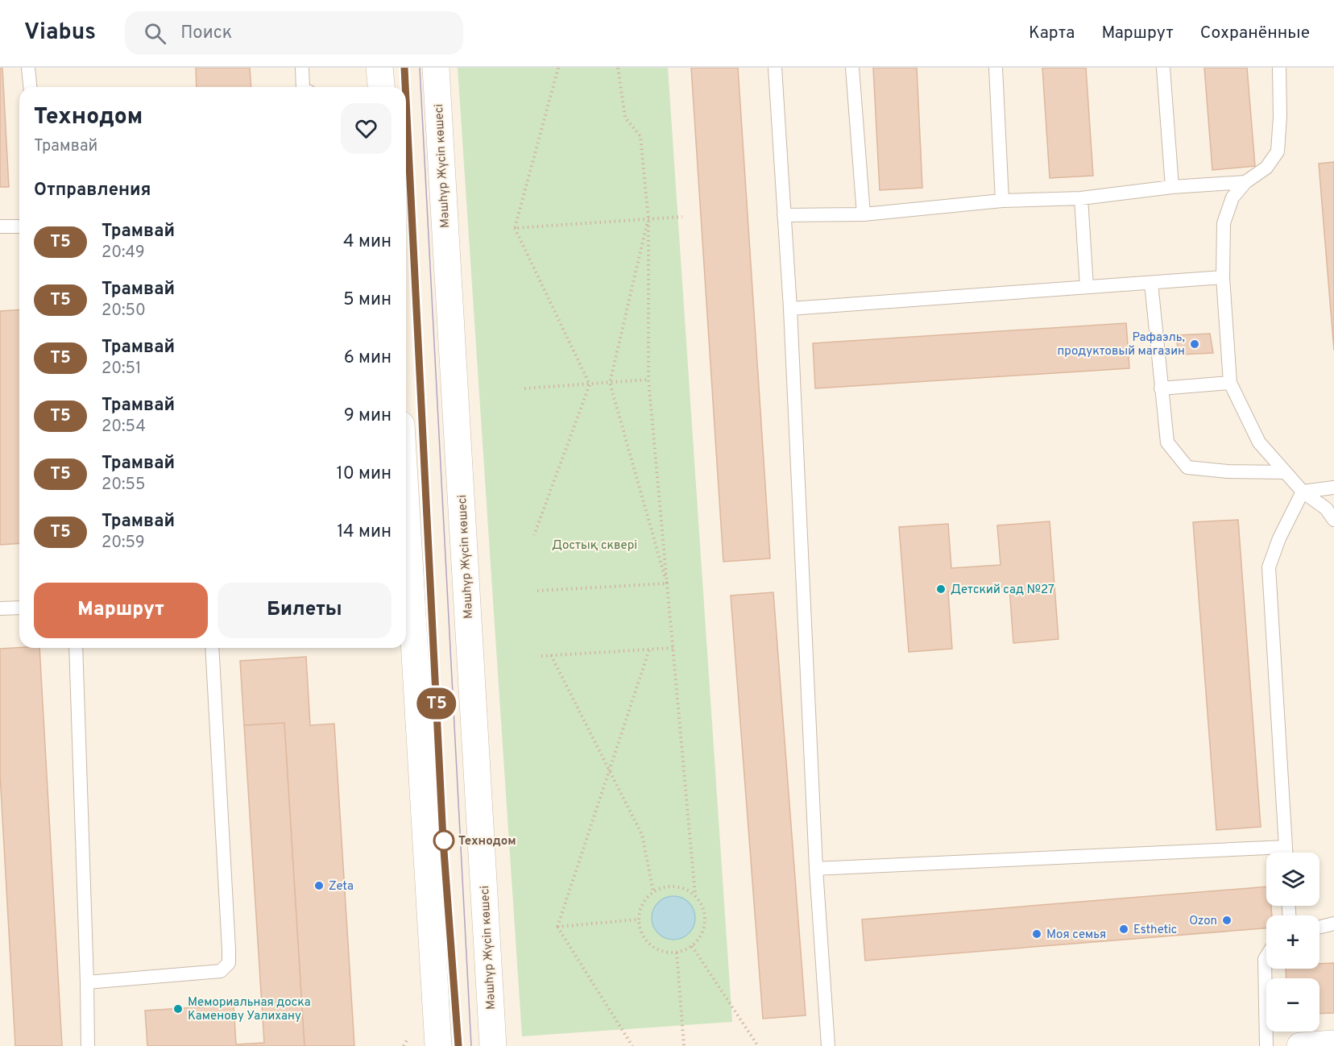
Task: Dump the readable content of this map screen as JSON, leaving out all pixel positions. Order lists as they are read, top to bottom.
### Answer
{
  "streets": {
    "street": ["Мәшһүр Жүсіп көшесі"]
  },
  "parks": ["Достық сквері"],
  "places": [
    "Рафаэль, продуктовый магазин",
    "Детский сад №27",
    "Технодом",
    "Zeta",
    "Ozon",
    "Esthetic",
    "Моя семья",
    "Мемориальная доска Каменову Уалихану"
  ],
  "lines": ["tram line T5"],
  "page": {
    "header": "Viabus",
    "search": "Поиск",
    "nav": ["Карта", "Маршрут", "Сохранённые"],
    "on_map": "T5",
    "heading": [
      ["Технодом", "Трамвай"],
      "Отправления"
    ],
    "list": [
      {
        "mark": "T5",
        "name": "Трамвай",
        "note": "20:49",
        "value": "4 мин"
      },
      {
        "mark": "T5",
        "name": "Трамвай",
        "note": "20:50",
        "value": "5 мин"
      },
      {
        "mark": "T5",
        "name": "Трамвай",
        "note": "20:51",
        "value": "6 мин"
      },
      {
        "mark": "T5",
        "name": "Трамвай",
        "note": "20:54",
        "value": "9 мин"
      },
      {
        "mark": "T5",
        "name": "Трамвай",
        "note": "20:55",
        "value": "10 мин"
      },
      {
        "mark": "T5",
        "name": "Трамвай",
        "note": "20:59",
        "value": "14 мин"
      }
    ],
    "buttons": ["Маршрут", "Билеты"],
    "map_buttons": ["+", "−"]
  }
}
